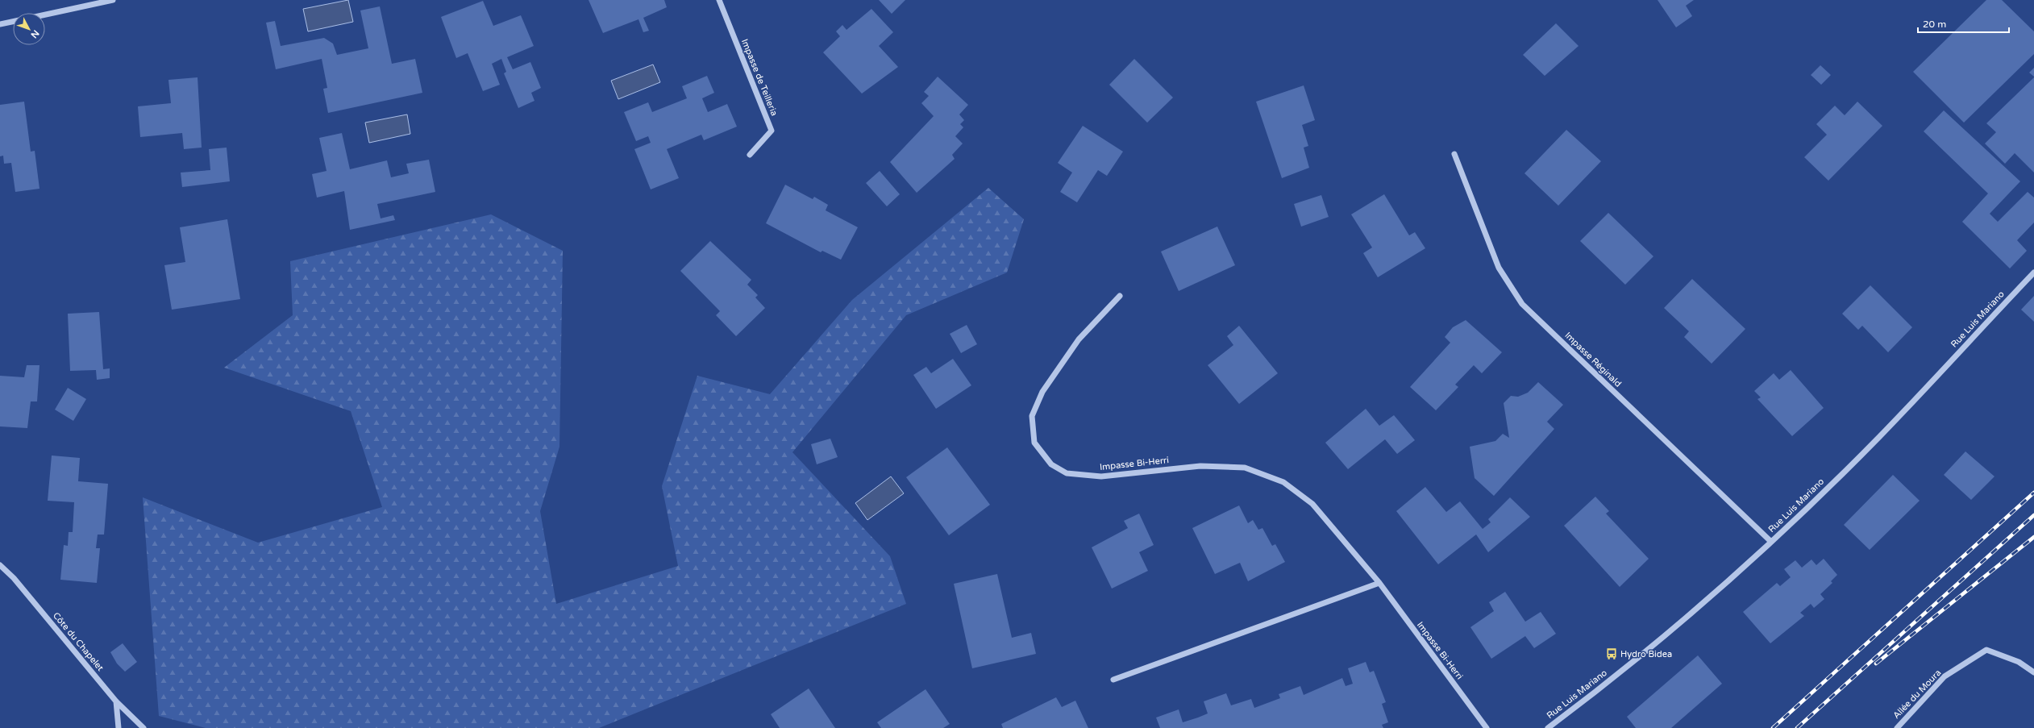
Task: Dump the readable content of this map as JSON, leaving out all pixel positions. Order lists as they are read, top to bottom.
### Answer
{
  "streets": {
    "street": [
      "Impasse de Teilleria",
      "Rue Luis Mariano",
      "Impasse Réginald",
      "Impasse Bi-Herri",
      "Côte du Chapelet",
      "Allée du Moura"
    ]
  },
  "crossings": [
    ["Rue Luis Mariano", "Impasse Réginald"]
  ],
  "places": {
    "bus stop": ["Hydro Bidea"]
  },
  "scale_bar": "20 m",
  "north": "bottom right"
}
